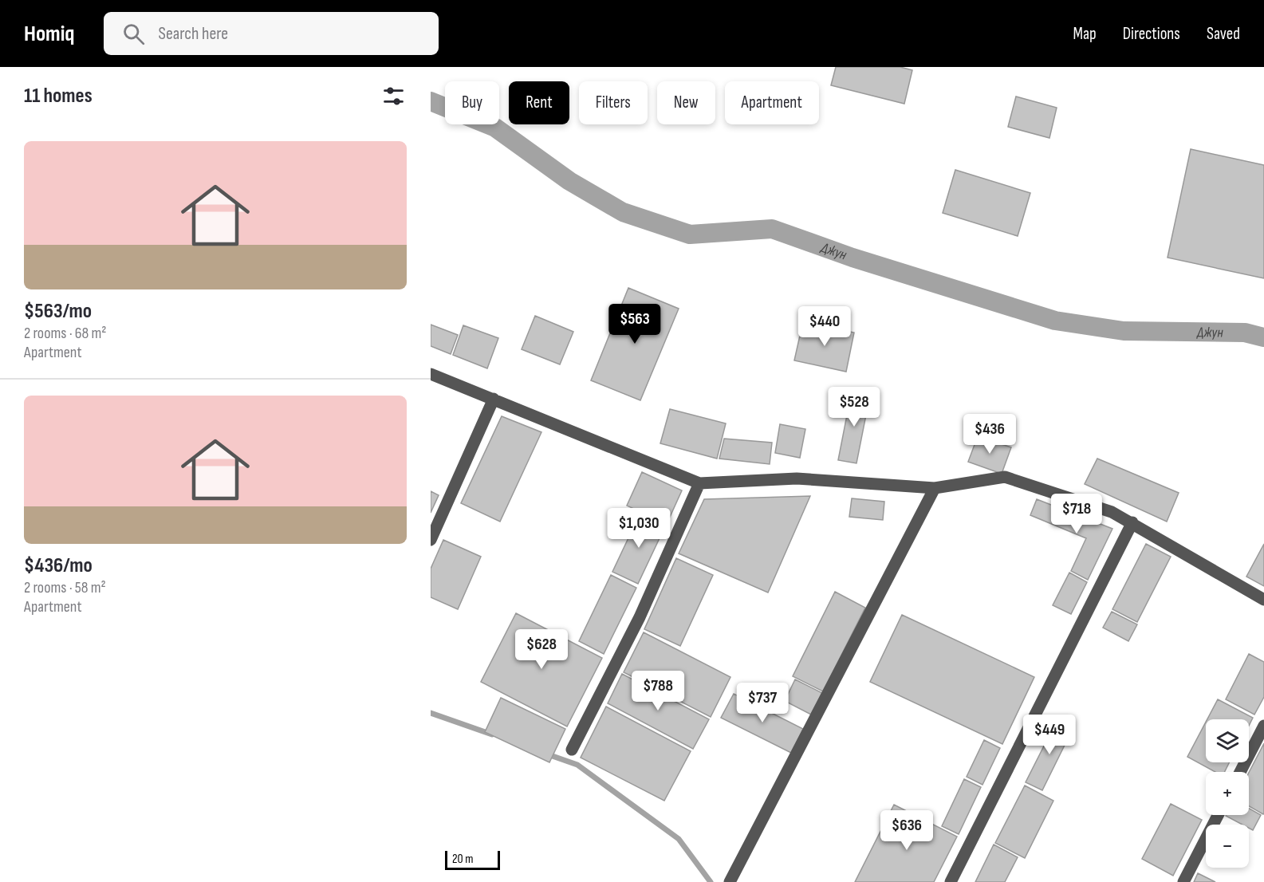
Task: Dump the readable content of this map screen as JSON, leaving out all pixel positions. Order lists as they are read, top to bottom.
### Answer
{
  "water": ["Джун"],
  "scale_bar": "20 m",
  "page": {
    "header": "Homiq",
    "search": "Search here",
    "nav": ["Map", "Directions", "Saved"],
    "heading": "11 homes",
    "chip": [
      "Buy",
      "Rent",
      "Filters",
      "New",
      "Apartment"
    ],
    "list": [
      {
        "name": "$563/mo",
        "note": "2 rooms · 68 m² · Apartment"
      },
      {
        "name": "$436/mo",
        "note": "2 rooms · 58 m² · Apartment"
      }
    ],
    "price": [
      "$563",
      "$440",
      "$528",
      "$436",
      "$718",
      "$1,030",
      "$628",
      "$788",
      "$737",
      "$449",
      "$636"
    ],
    "map_buttons": ["+", "−"],
    "scale": "20 m"
  }
}
